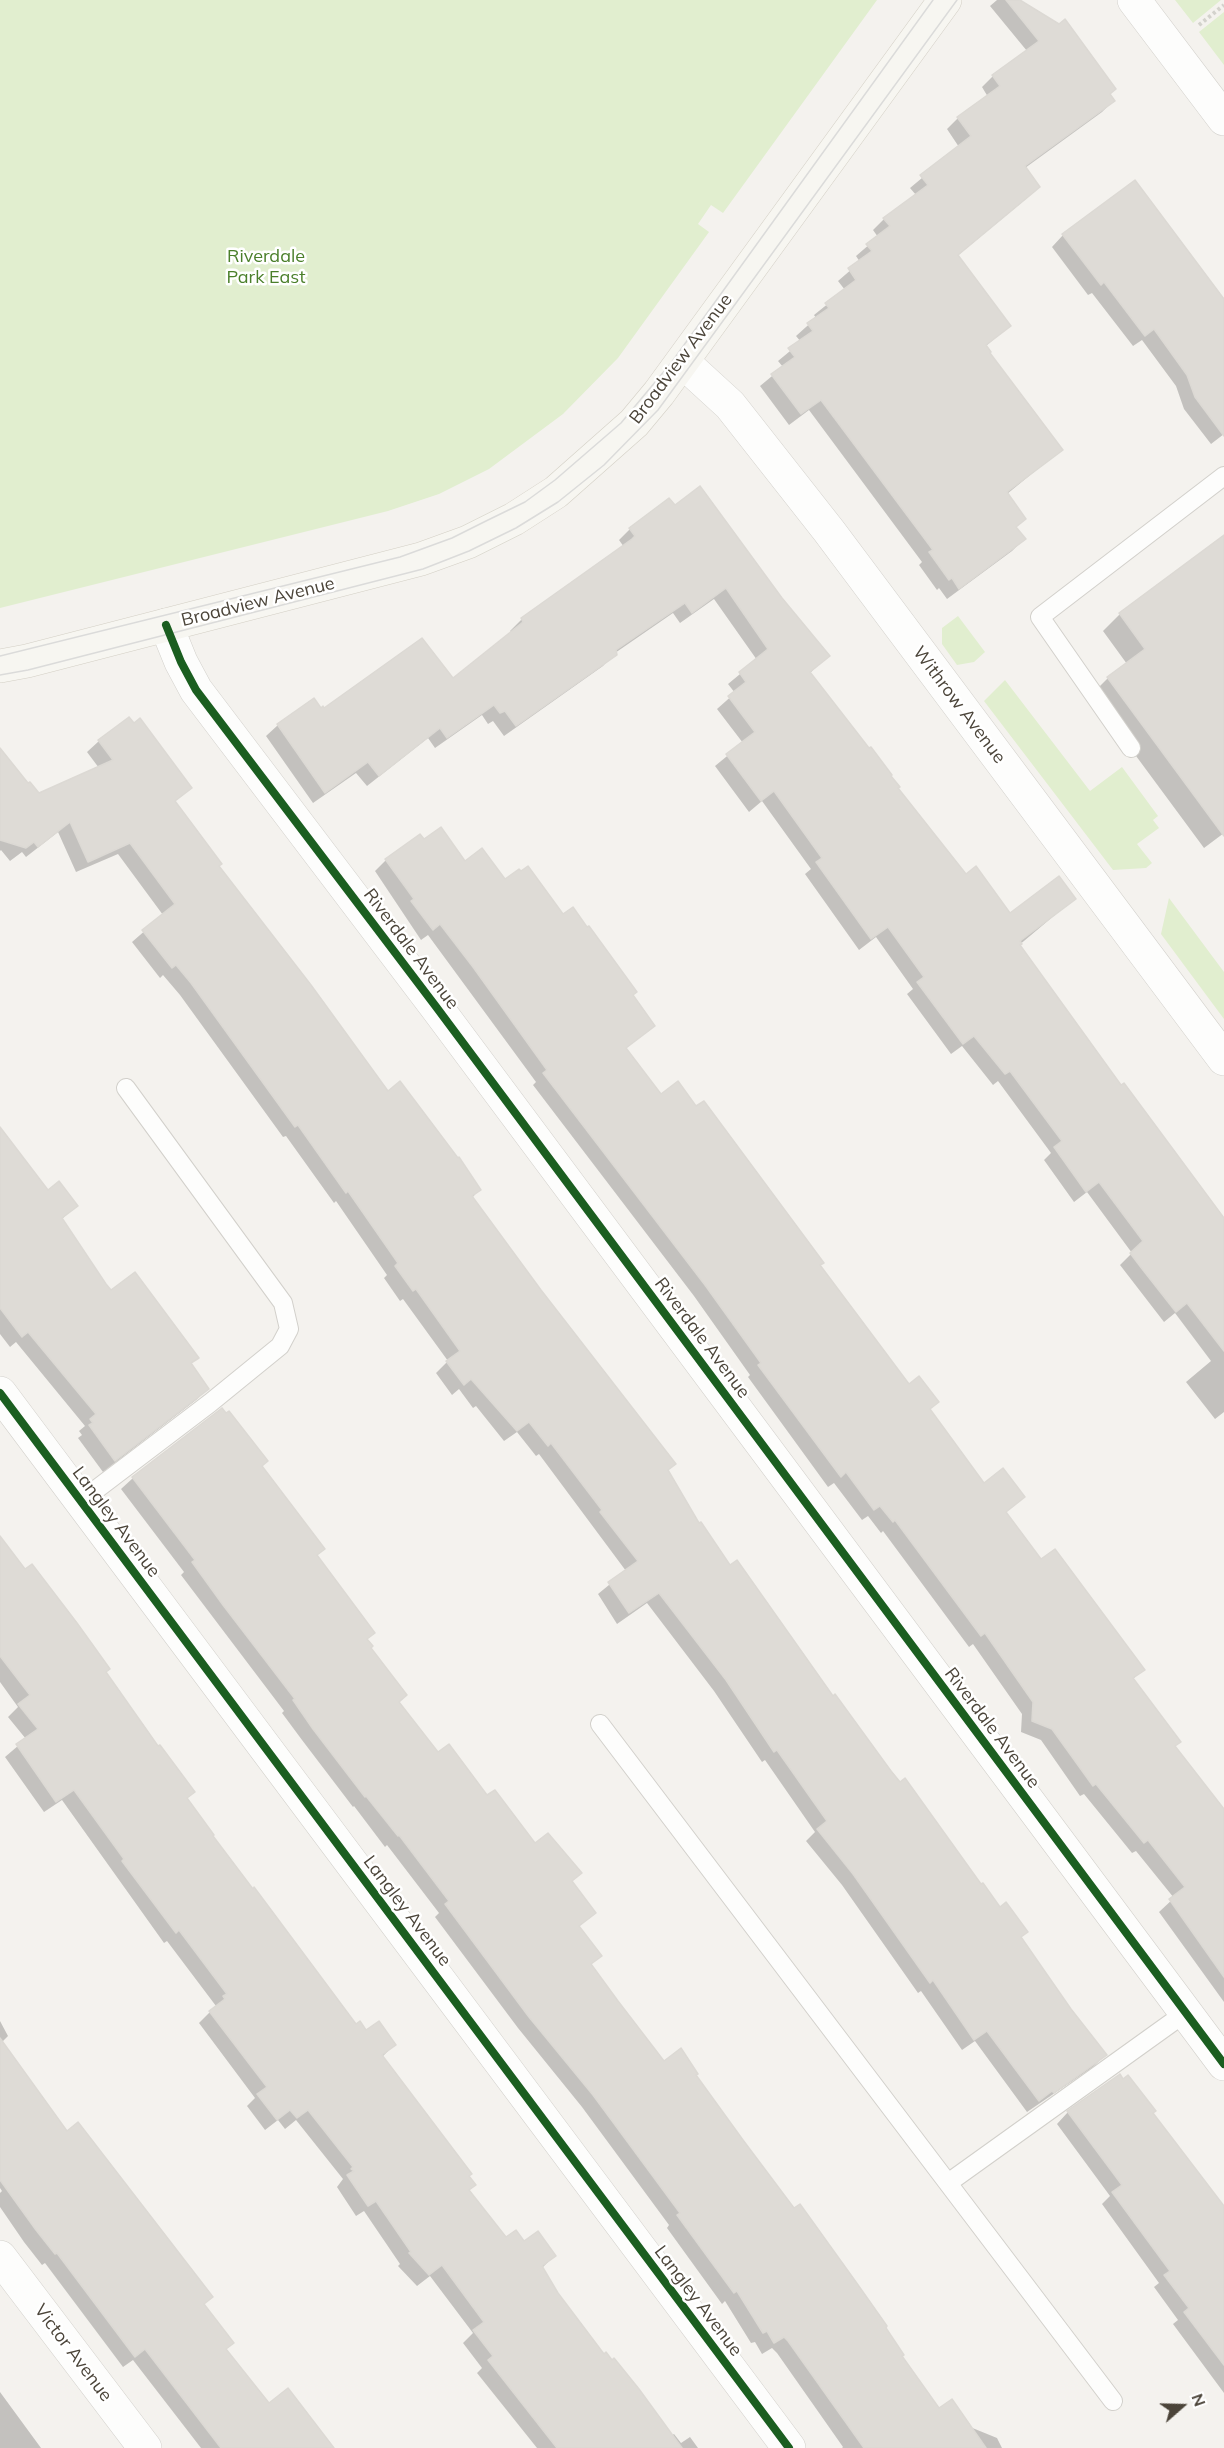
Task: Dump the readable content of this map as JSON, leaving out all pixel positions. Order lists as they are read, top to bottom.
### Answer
{
  "streets": {
    "main road": ["Broadview Avenue"],
    "street": [
      "Withrow Avenue",
      "Riverdale Avenue",
      "Langley Avenue",
      "Victor Avenue"
    ]
  },
  "crossings": [
    ["Broadview Avenue", "Withrow Avenue"],
    ["Broadview Avenue", "Riverdale Avenue"]
  ],
  "parks": ["Riverdale Park East"],
  "north": "right"
}
